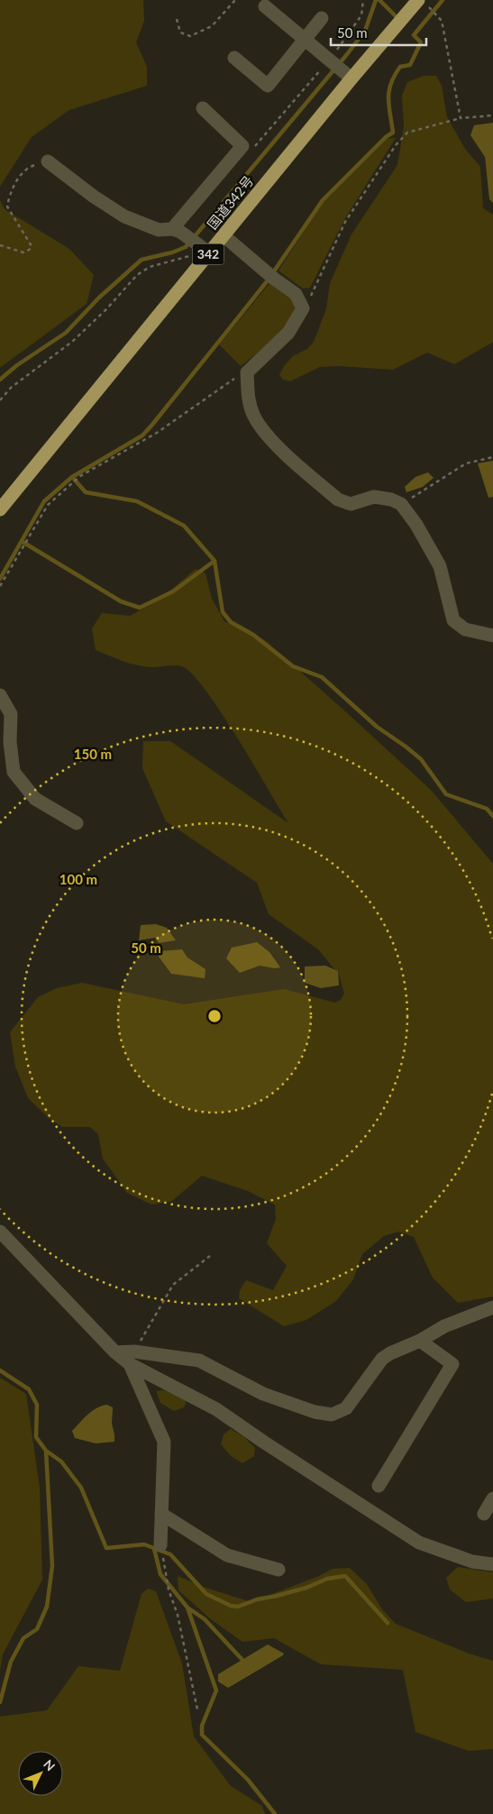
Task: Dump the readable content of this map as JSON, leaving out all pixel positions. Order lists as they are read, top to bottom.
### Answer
{
  "streets": {
    "highway": ["国道342号", "342"]
  },
  "scale_bar": "50 m",
  "north": "top right",
  "rings": ["150 m", "100 m", "50 m"]
}
